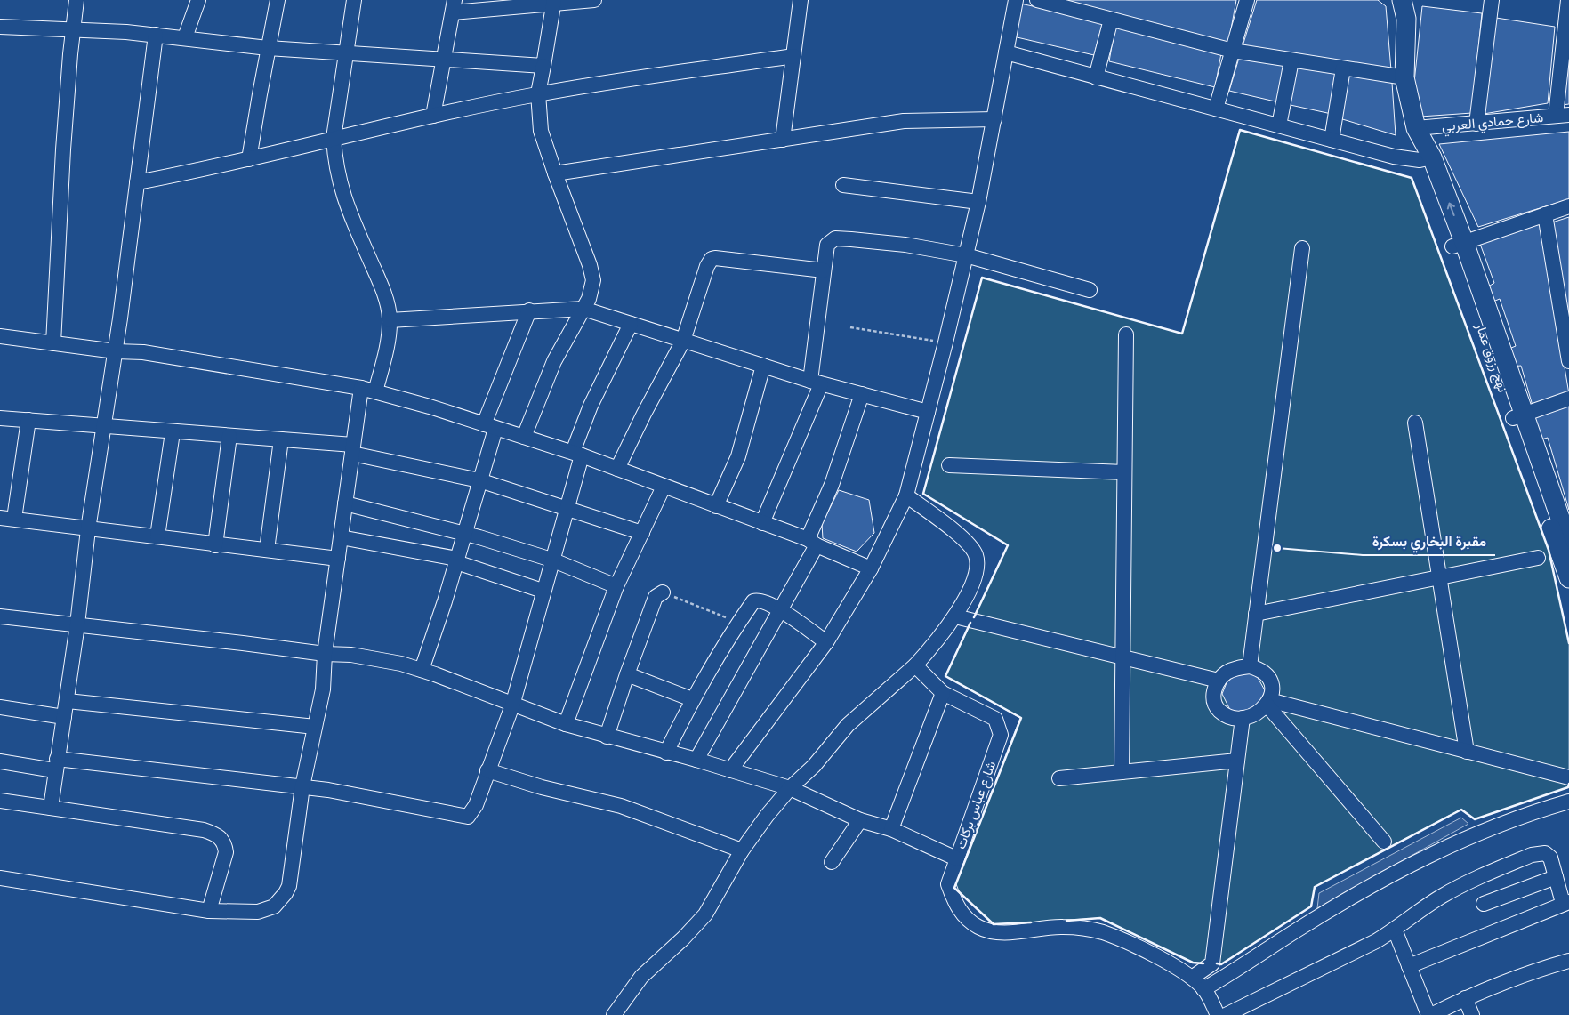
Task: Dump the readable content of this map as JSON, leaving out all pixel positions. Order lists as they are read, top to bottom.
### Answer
{
  "streets": {
    "main road": ["نهج رزوق عمار"],
    "street": ["شارع حمادي العربي", "شارع عباس بركات"]
  },
  "crossings": [
    ["شارع حمادي العربي", "نهج رزوق عمار"]
  ],
  "places": ["مقبرة البخاري بسكرة"]
}
